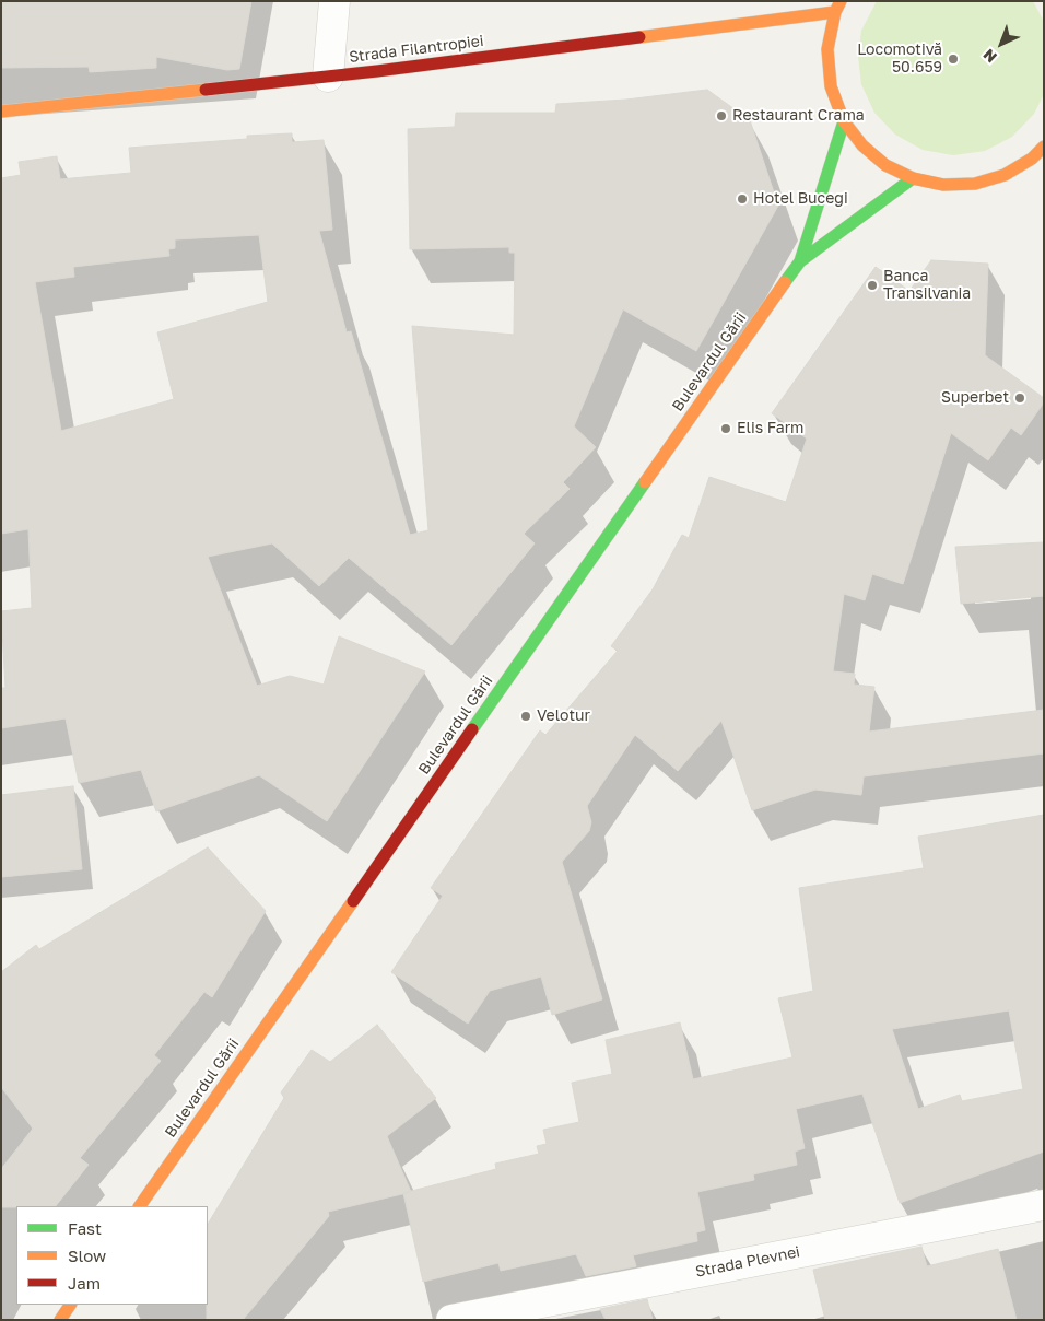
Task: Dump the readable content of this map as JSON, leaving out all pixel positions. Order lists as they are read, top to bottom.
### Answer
{
  "streets": {
    "street": ["Strada Filantropiei", "Bulevardul Gării", "Strada Plevnei"]
  },
  "places": [
    "Locomotivă 50.659",
    "Restaurant Crama",
    "Hotel Bucegi",
    "Banca Transilvania",
    "Superbet",
    "Elis Farm",
    "Velotur"
  ],
  "legend": ["Fast", "Slow", "Jam"],
  "north": "bottom left"
}
